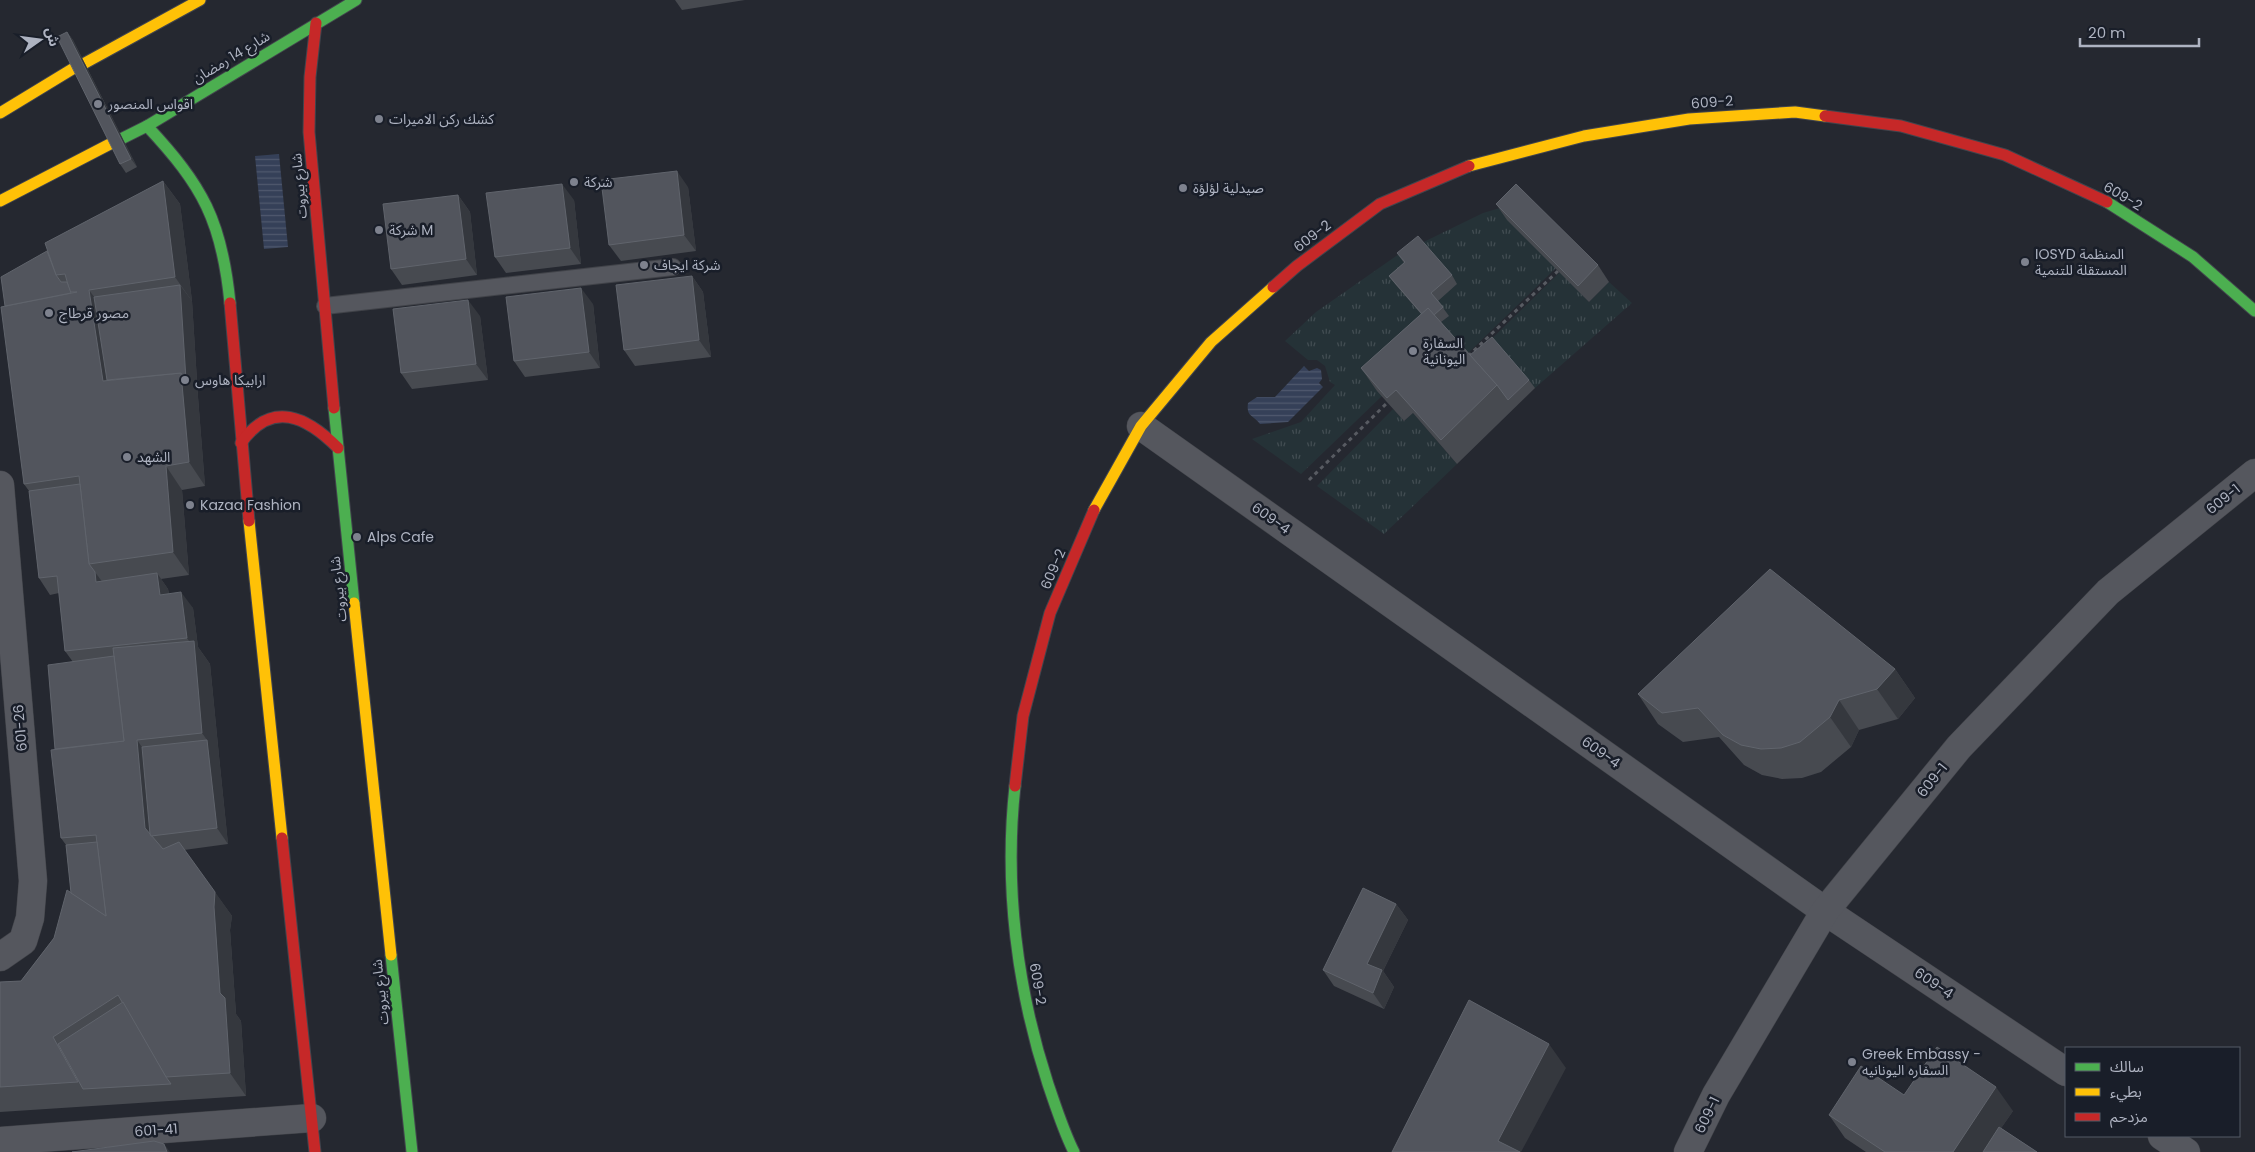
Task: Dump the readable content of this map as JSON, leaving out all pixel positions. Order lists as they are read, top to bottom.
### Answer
{
  "streets": {
    "main road": ["شارع 14 رمضان", "609-2", "شارع بيروت"],
    "street": [
      "609-1",
      "609-4",
      "601-26",
      "601-41"
    ]
  },
  "crossings": [
    ["شارع 14 رمضان", "شارع بيروت"],
    ["609-2", "609-4"],
    ["609-1", "609-4"]
  ],
  "places": [
    "اقواس المنصور",
    "كشك ركن الاميرات",
    "شركة",
    "صيدلية لؤلؤة",
    "شركة M",
    "IOSYD المنظمة المستقلة للتنمية",
    "شركة ايجاف",
    "مصور قرطاج",
    "السفارة اليونانية",
    "ارابيكا هاوس",
    "الشهد",
    "Kazaa Fashion",
    "Alps Cafe",
    "Greek Embassy - السفاره اليونانيه"
  ],
  "legend": ["سالك", "بطيء", "مزدحم"],
  "scale_bar": "20 m",
  "north": "right"
}
